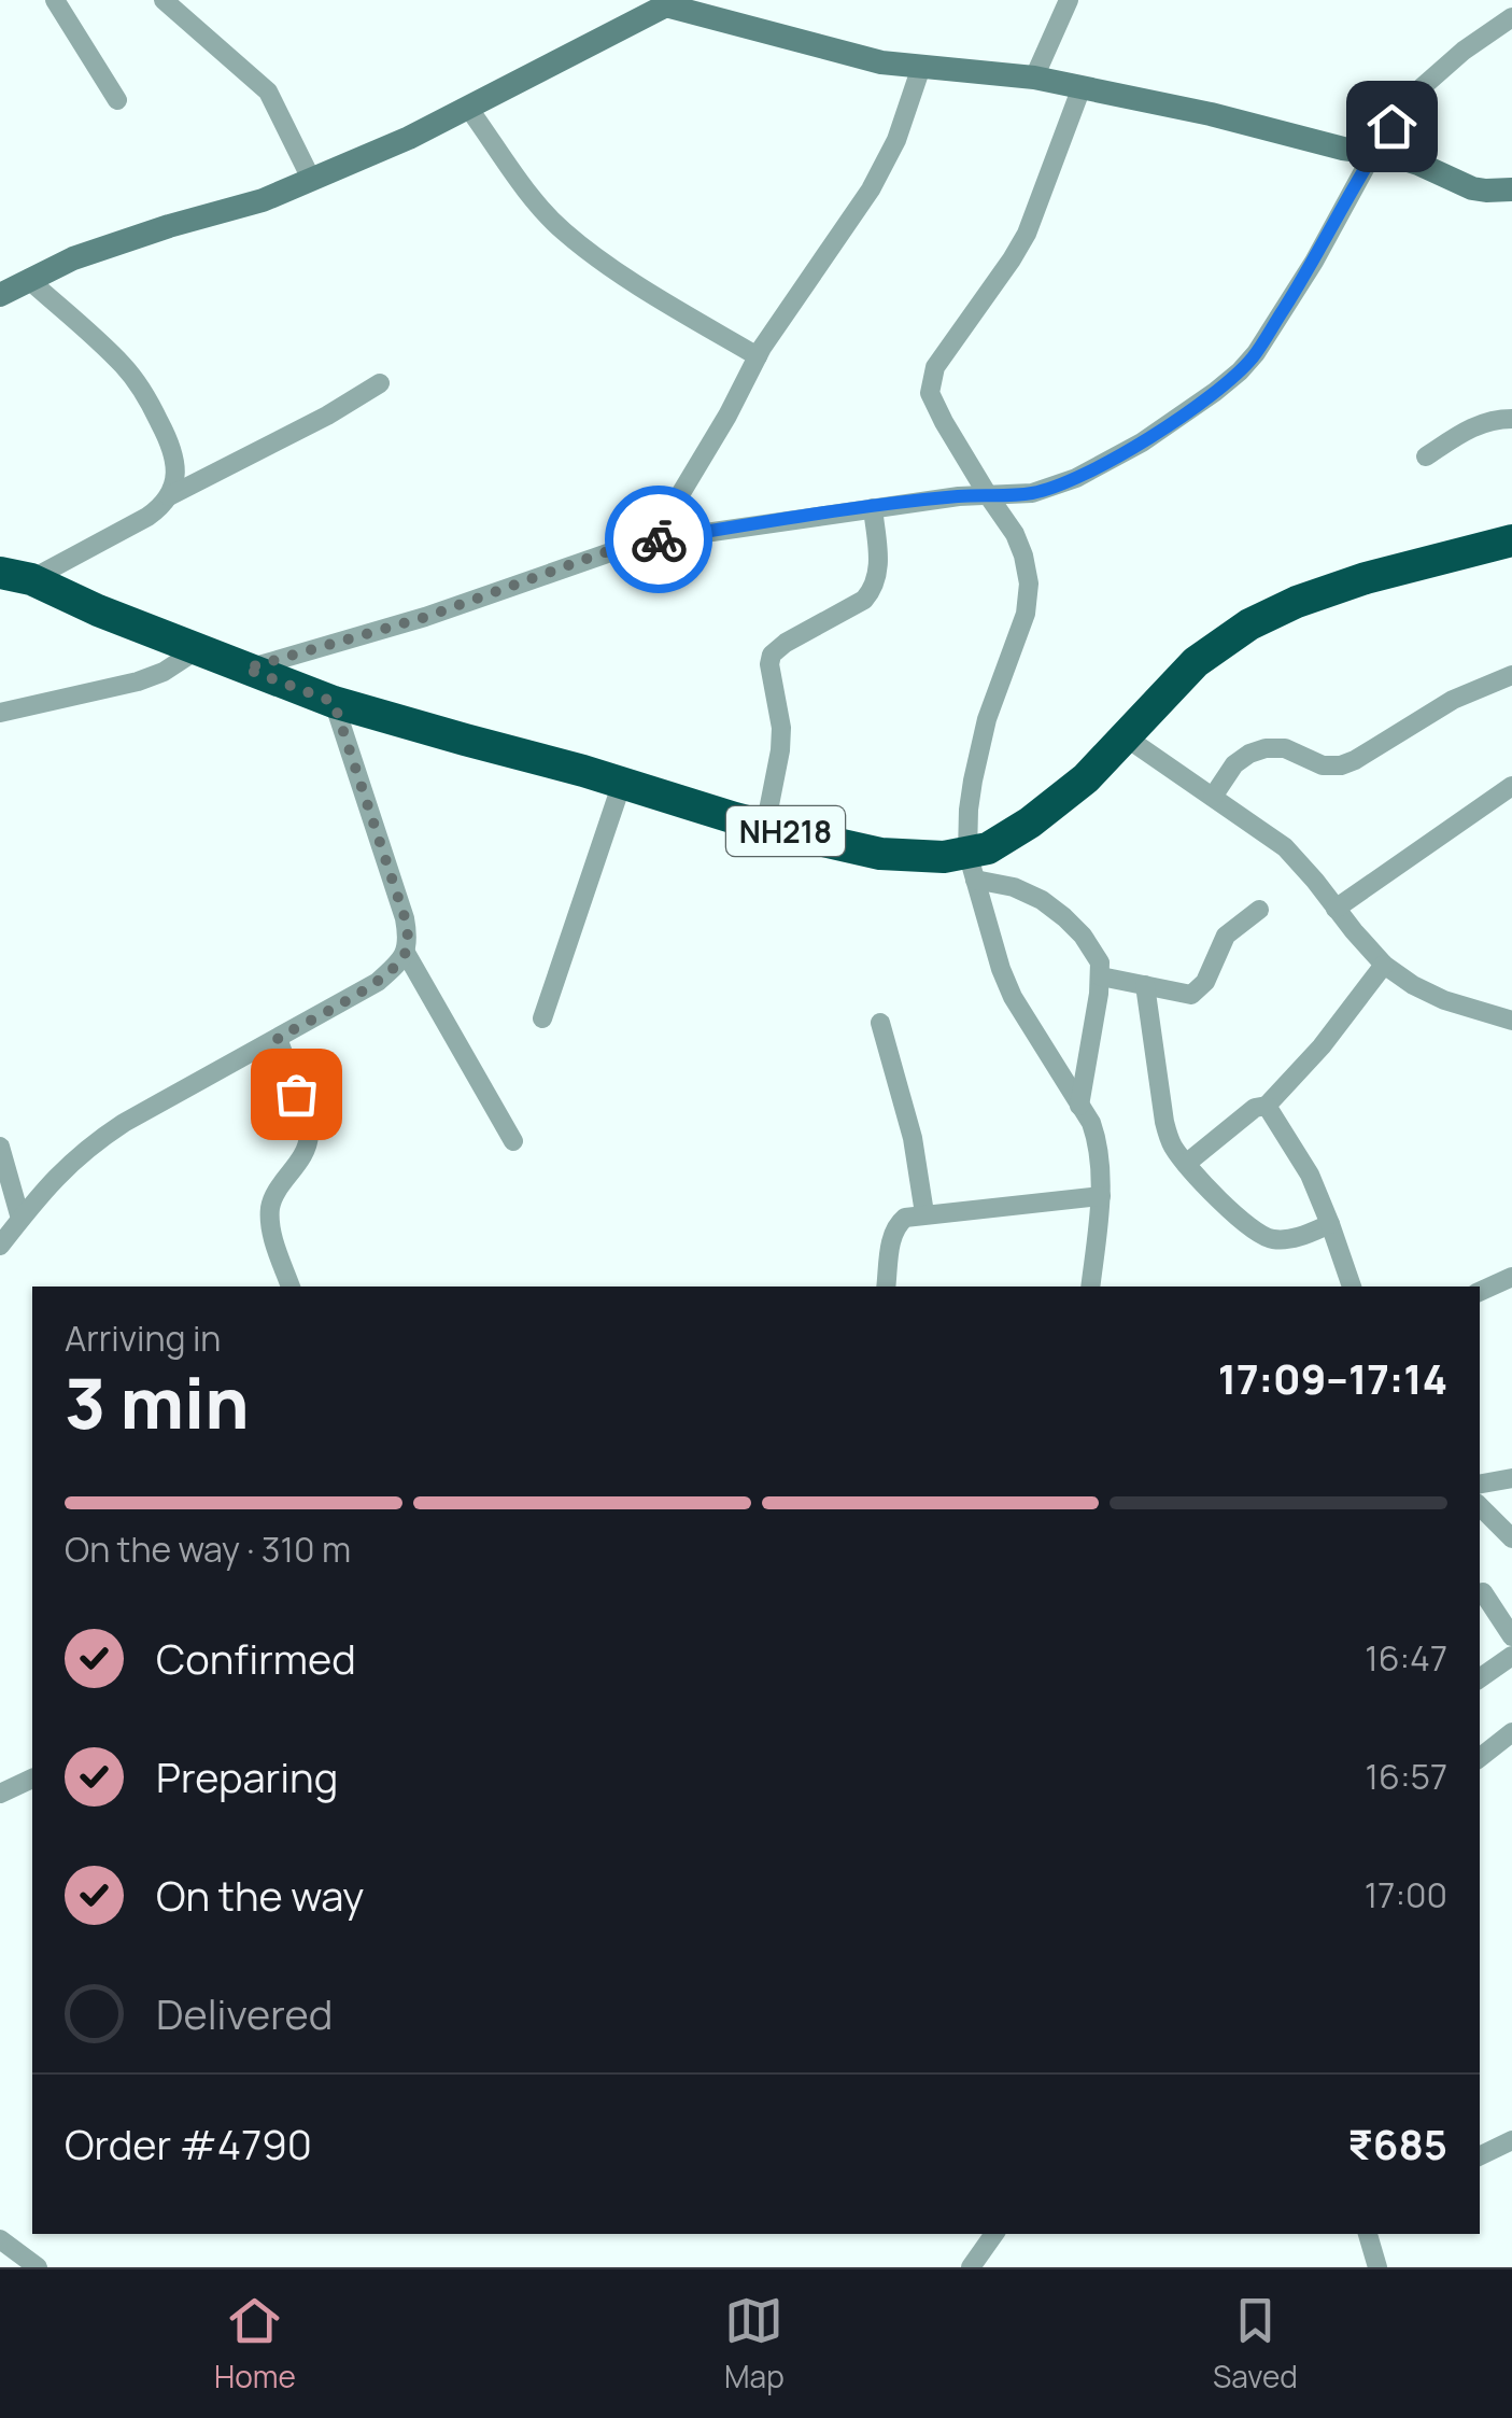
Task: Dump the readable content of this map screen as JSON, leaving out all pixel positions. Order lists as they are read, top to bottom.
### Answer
{
  "streets": {
    "highway": ["NH218"]
  },
  "page": {
    "heading": ["3 min", "Arriving in", "17:09–17:14"],
    "panel": ["Order #4790", "₹685"],
    "bar": "On the way · 310 m",
    "list": [
      ["Confirmed", "16:47"],
      ["Preparing", "16:57"],
      ["On the way", "17:00"],
      "Delivered"
    ],
    "tabs": ["Home", "Map", "Saved"]
  }
}
